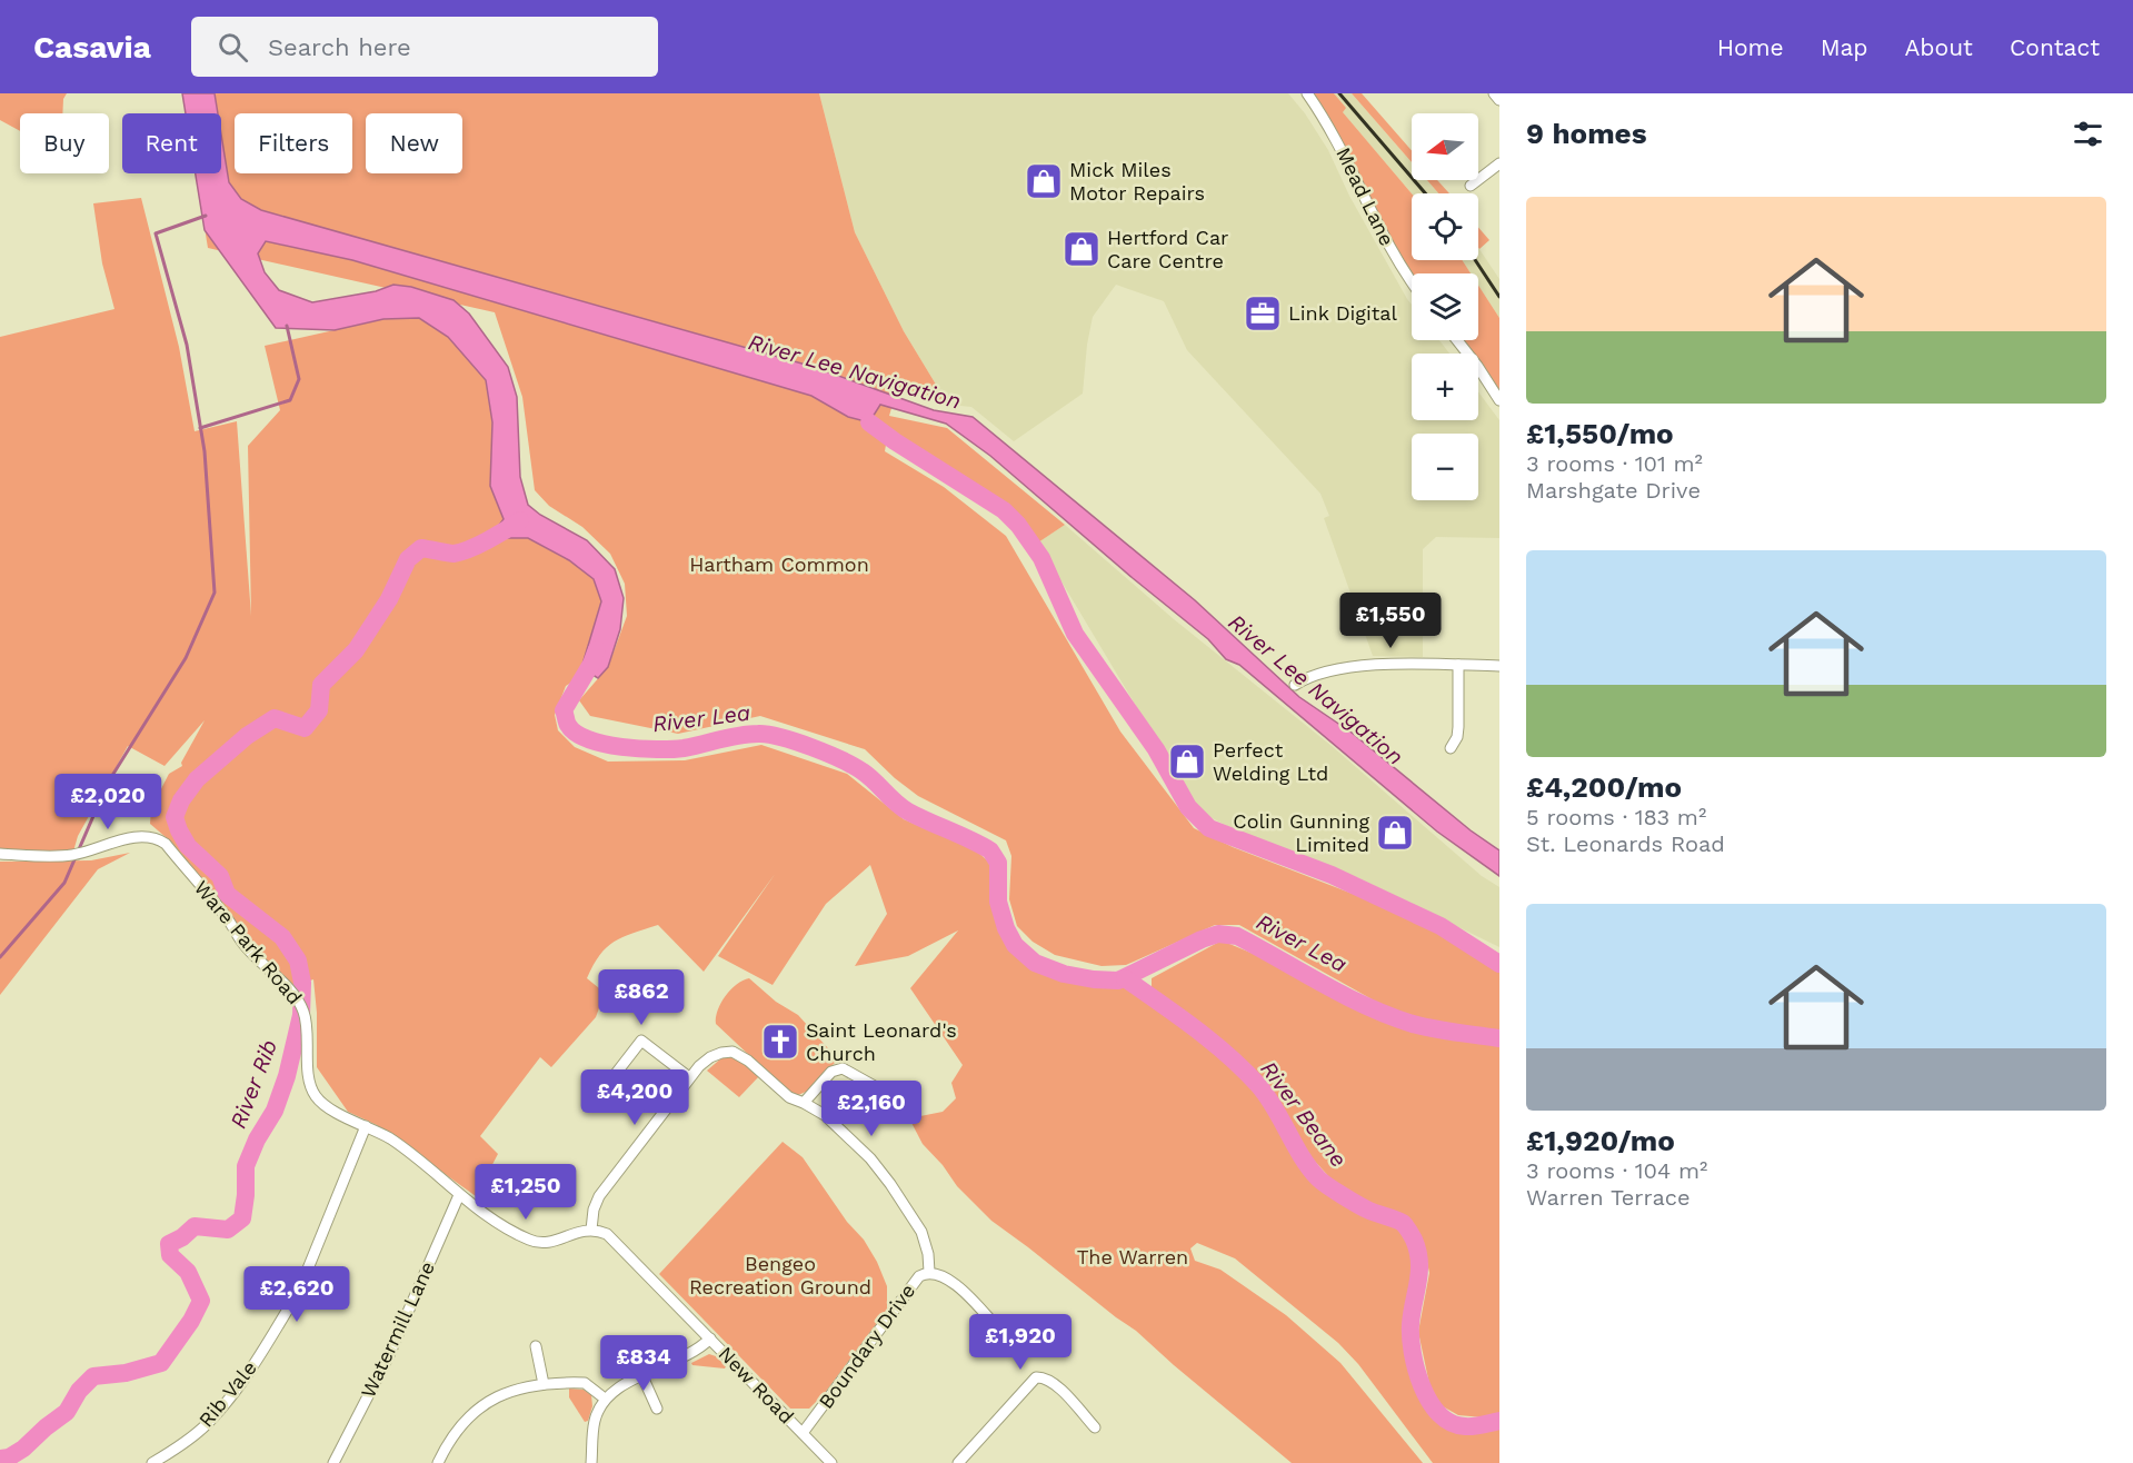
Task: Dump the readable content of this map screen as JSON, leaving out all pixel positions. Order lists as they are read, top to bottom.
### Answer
{
  "streets": {
    "street": [
      "Mead Lane",
      "Ware Park Road",
      "Watermill Lane",
      "Boundary Drive",
      "New Road",
      "Rib Vale"
    ]
  },
  "crossings": [
    ["Ware Park Road", "Watermill Lane"],
    ["Ware Park Road", "New Road"],
    ["Ware Park Road", "Rib Vale"],
    ["Boundary Drive", "New Road"]
  ],
  "water": [
    "River Lee Navigation",
    "River Lea",
    "River Rib",
    "River Beane"
  ],
  "parks": ["Hartham Common", "The Warren", "Bengeo Recreation Ground"],
  "places": {
    "shop": [
      "Mick Miles Motor Repairs",
      "Hertford Car Care Centre",
      "Perfect Welding Ltd",
      "Colin Gunning Limited"
    ],
    "office": ["Link Digital"],
    "church": ["Saint Leonard's Church"]
  },
  "north": "left",
  "page": {
    "header": "Casavia",
    "search": "Search here",
    "nav": [
      "Home",
      "Map",
      "About",
      "Contact"
    ],
    "heading": "9 homes",
    "map_buttons": ["+", "−"],
    "chip": [
      "Buy",
      "Rent",
      "Filters",
      "New"
    ],
    "list": [
      {
        "name": "£1,550/mo",
        "note": "3 rooms · 101 m² · Marshgate Drive"
      },
      {
        "name": "£4,200/mo",
        "note": "5 rooms · 183 m² · St. Leonards Road"
      },
      {
        "name": "£1,920/mo",
        "note": "3 rooms · 104 m² · Warren Terrace"
      }
    ],
    "price": [
      "£1,550",
      "£2,020",
      "£862",
      "£4,200",
      "£2,160",
      "£1,250",
      "£2,620",
      "£1,920",
      "£834"
    ]
  }
}
